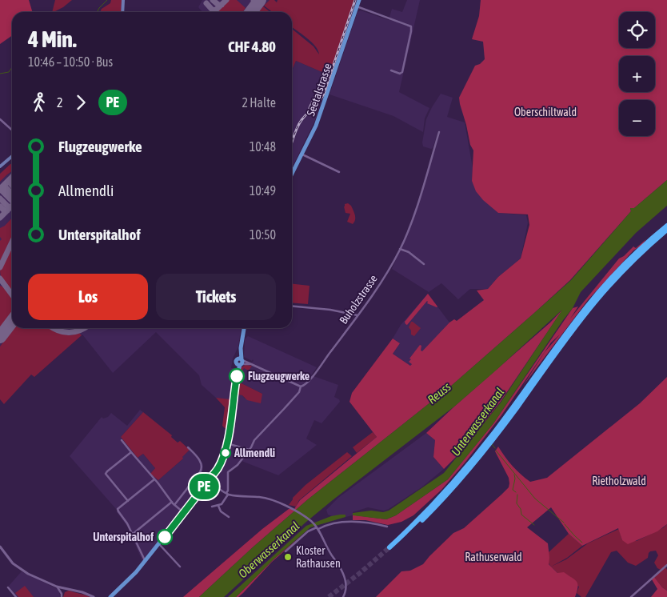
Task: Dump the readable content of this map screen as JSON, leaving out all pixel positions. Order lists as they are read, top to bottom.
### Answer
{
  "streets": {
    "main road": ["Seetalstrasse"],
    "street": ["Buholzstrasse"]
  },
  "water": ["Reuss", "Unterwasserkanal", "Oberwasserkanal"],
  "parks": ["Oberschiltwald", "Rietholzwald", "Rathuserwald"],
  "places": [
    "Flugzeugwerke",
    "Allmendli",
    "Unterspitalhof",
    "Kloster Rathausen"
  ],
  "lines": ["bus line PE"],
  "page": {
    "on_map": "PE",
    "map_buttons": ["+", "−"],
    "heading": ["4 Min.", "10:46 – 10:50 · Bus", "CHF 4.80"],
    "legs": ["2", "PE", "2 Halte"],
    "list": [
      {
        "name": "Flugzeugwerke",
        "value": "10:48"
      },
      {
        "name": "Allmendli",
        "value": "10:49"
      },
      {
        "name": "Unterspitalhof",
        "value": "10:50"
      }
    ],
    "buttons": ["Los", "Tickets"]
  }
}
